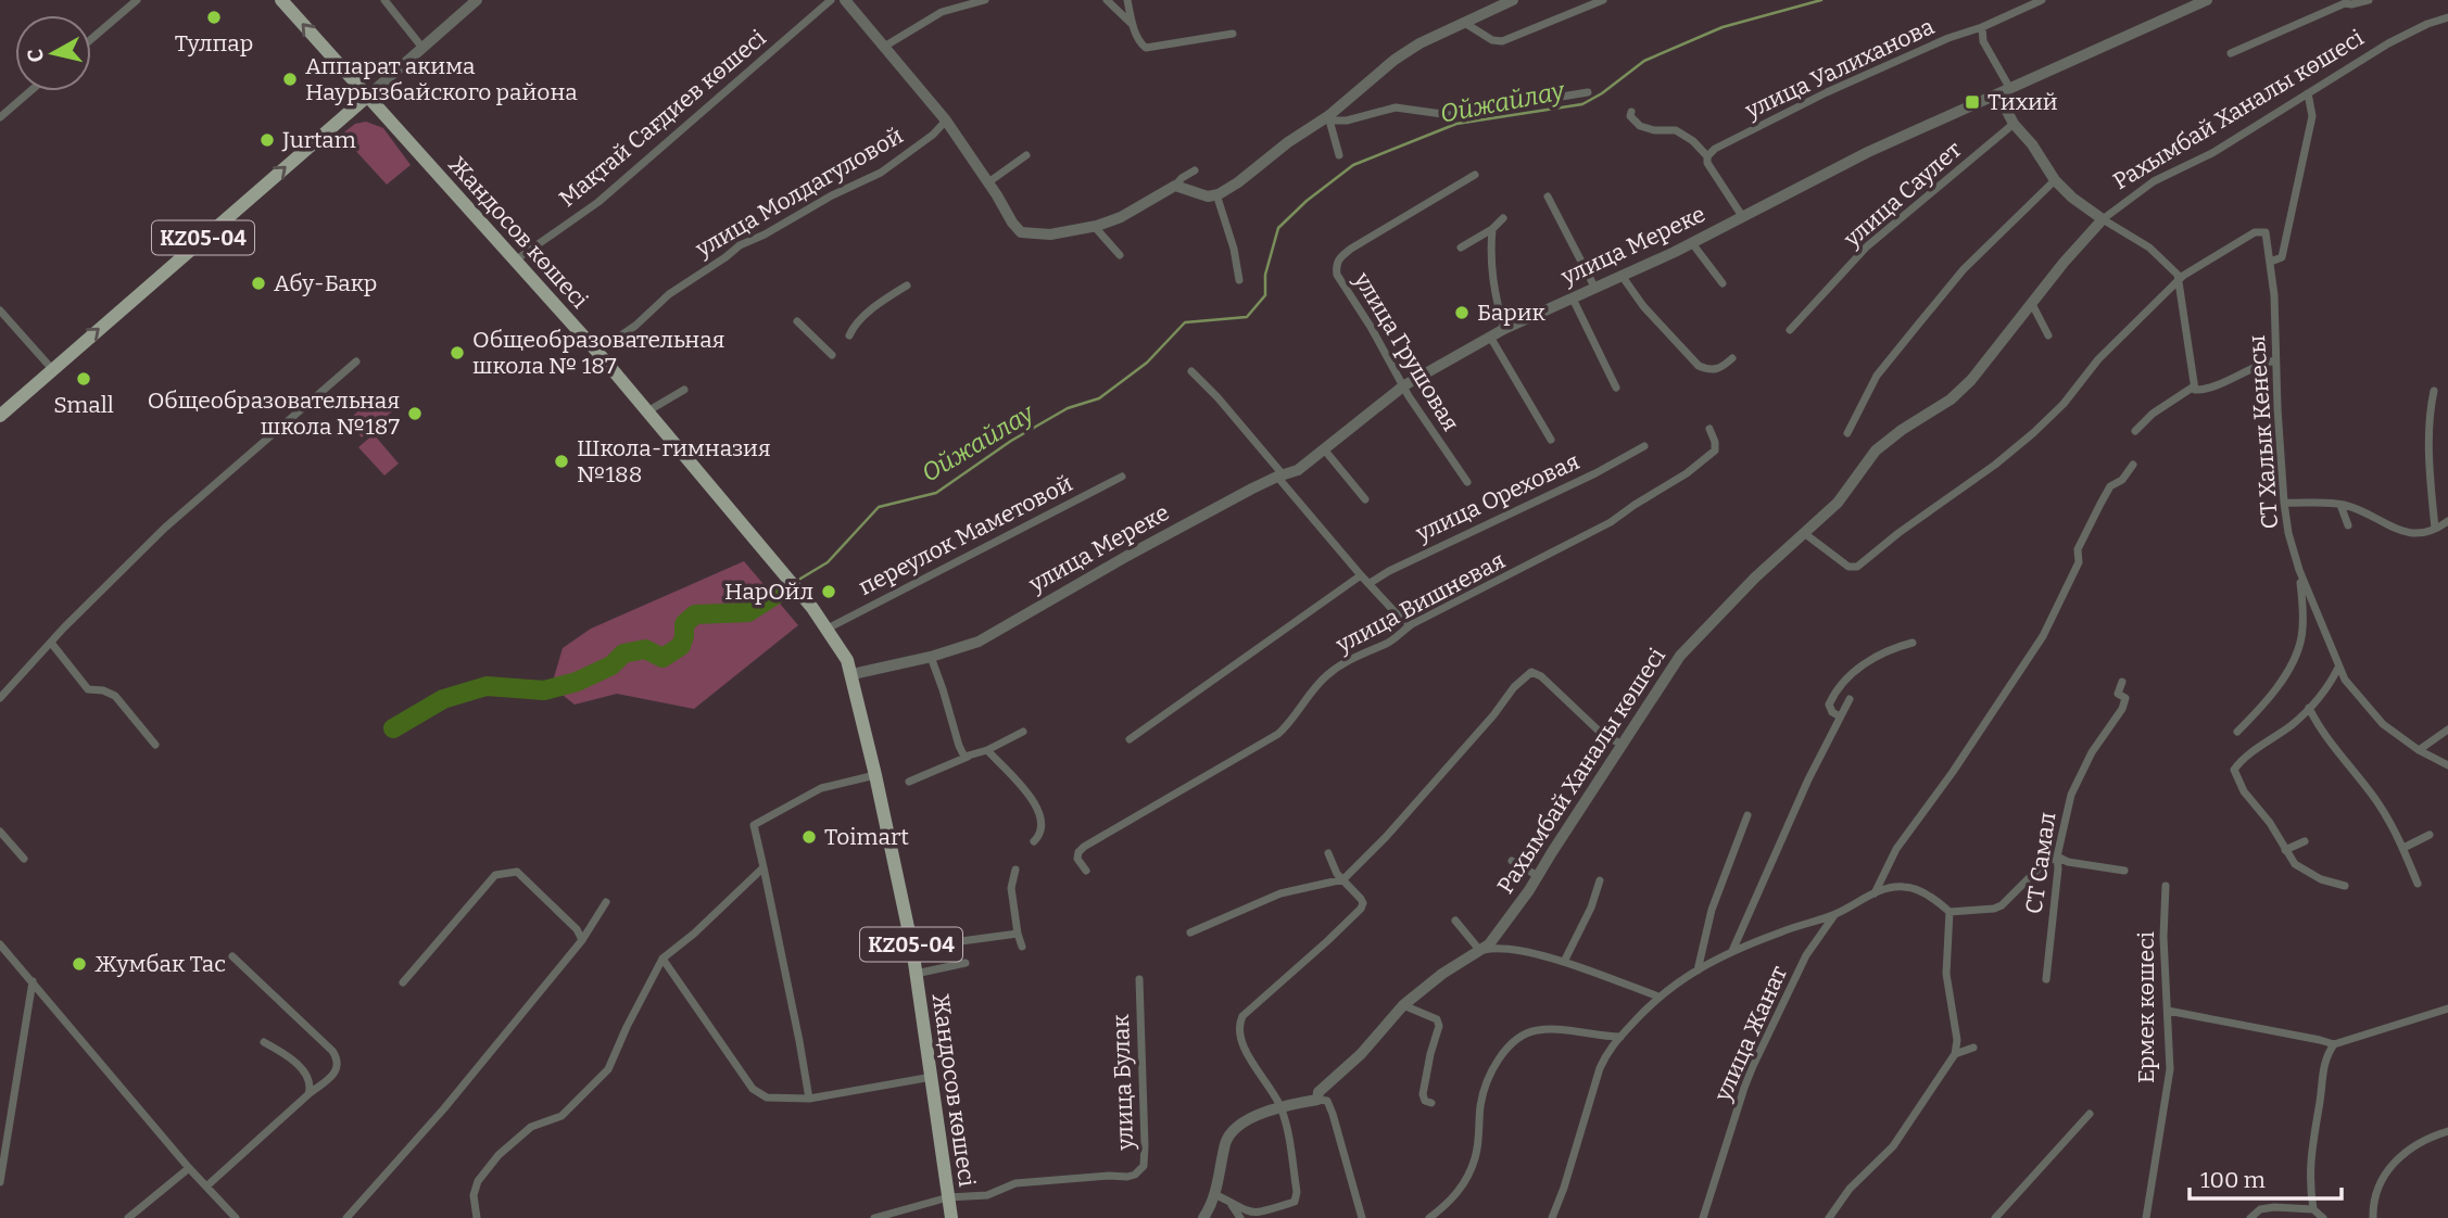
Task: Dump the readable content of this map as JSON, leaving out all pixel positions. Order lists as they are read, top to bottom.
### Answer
{
  "streets": {
    "main road": ["Жандосов көшесі", "KZ05-04"],
    "street": [
      "улица Уалиханова",
      "Рахымбай Ханалы көшесі",
      "Мақтай Сағдиев көшесі",
      "улица Молдагуловой",
      "улица Саулет",
      "улица Мереке",
      "улица Грушовая",
      "СТ Халык Кенесы",
      "улица Ореховая",
      "переулок Маметовой",
      "улица Вишневая",
      "СТ Самал",
      "Ермек көшесі",
      "улица Жанат",
      "улица Булак"
    ]
  },
  "crossings": [
    ["Мақтай Сағдиев көшесі", "Жандосов көшесі"],
    ["улица Молдагуловой", "Жандосов көшесі"],
    ["Жандосов көшесі", "KZ05-04"],
    ["Жандосов көшесі", "улица Мереке"],
    ["Жандосов көшесі", "переулок Маметовой"],
    ["Жандосов көшесі", "улица Булак"],
    ["улица Мереке", "улица Грушовая"]
  ],
  "water": ["Ойжайлау"],
  "places": {
    "other": [
      "Тулпар",
      "Аппарат акима Наурызбайского района",
      "Jurtam",
      "Абу-Бакр",
      "Барик",
      "Общеобразовательная школа № 187",
      "Small",
      "Общеобразовательная школа №187",
      "Школа-гимназия №188",
      "НарОйл",
      "Toimart",
      "Жумбак Тас"
    ],
    "transit": ["Тихий"]
  },
  "scale_bar": "100 m",
  "north": "left"
}
